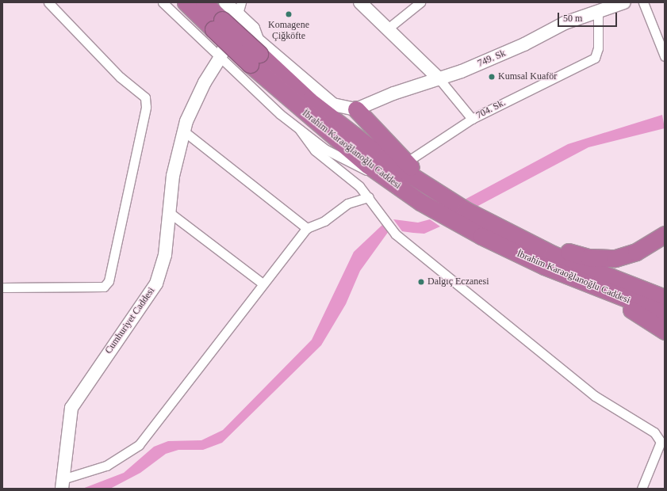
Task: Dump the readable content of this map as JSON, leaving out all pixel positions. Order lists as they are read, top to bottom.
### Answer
{
  "streets": {
    "highway": ["İbrahim Karaoğlanoğlu Caddesi"],
    "street": ["749. Sk", "704. Sk.", "Cumhuriyet Caddesi"]
  },
  "crossings": [
    ["749. Sk", "704. Sk."]
  ],
  "places": ["Komagene Çiğköfte", "Kumsal Kuaför", "Dalgıç Eczanesi"],
  "scale_bar": "50 m"
}
